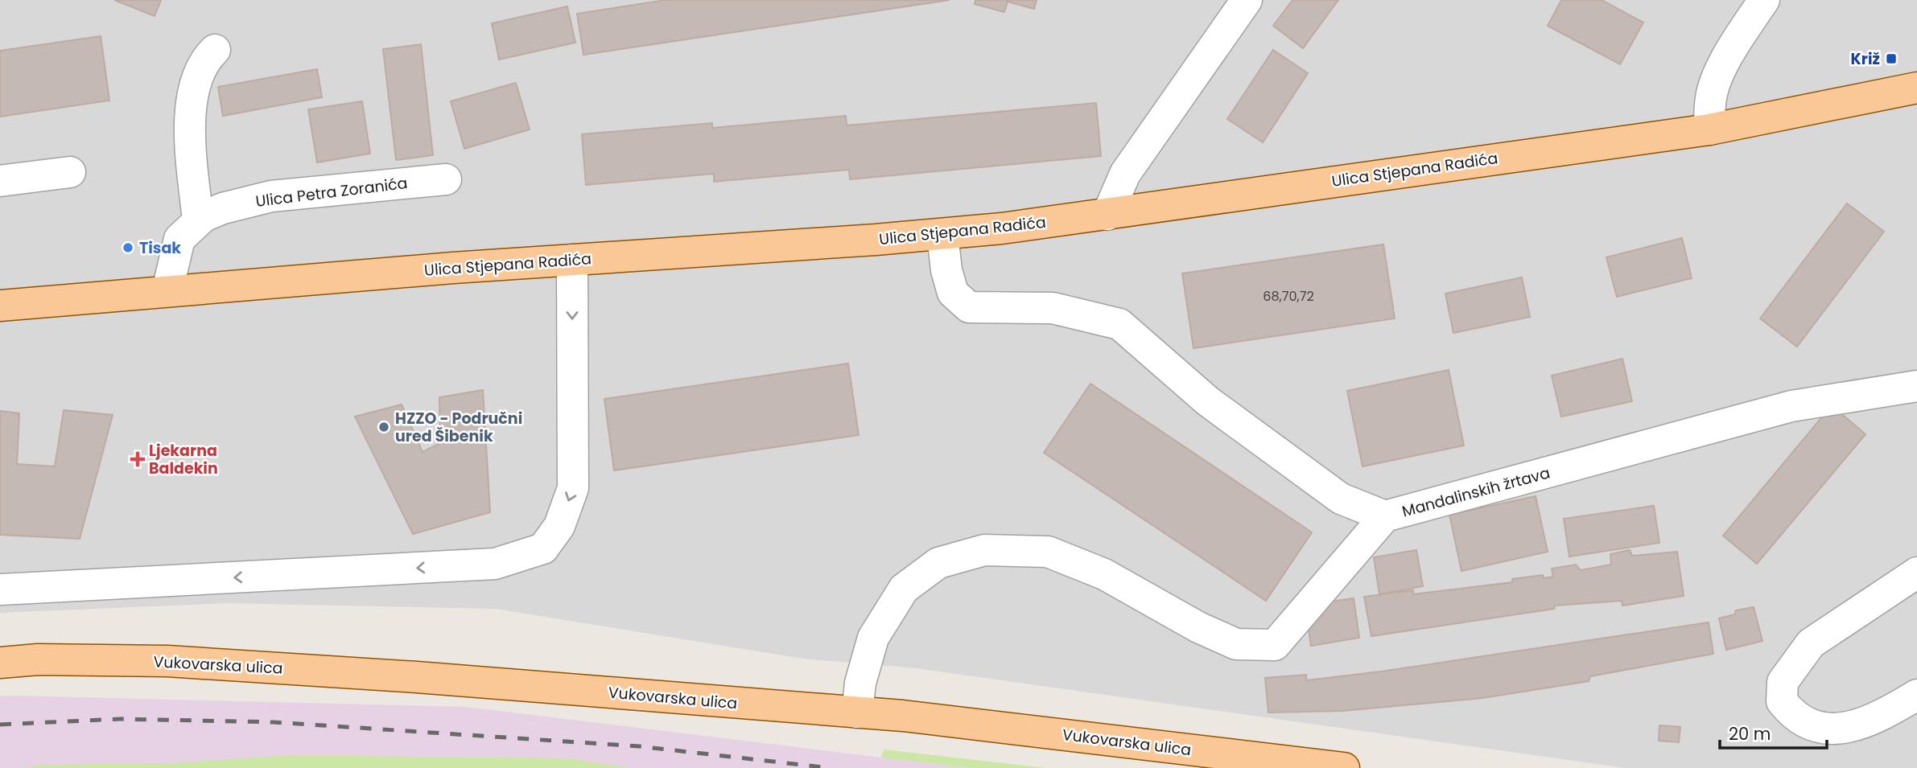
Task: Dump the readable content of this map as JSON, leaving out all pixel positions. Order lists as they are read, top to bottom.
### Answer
{
  "streets": {
    "main road": ["Ulica Stjepana Radića", "Vukovarska ulica"],
    "street": ["Ulica Petra Zoranića", "Mandalinskih žrtava"]
  },
  "crossings": [
    ["Ulica Stjepana Radića", "Ulica Petra Zoranića"],
    ["Ulica Stjepana Radića", "Mandalinskih žrtava"]
  ],
  "places": {
    "transit": ["Križ"],
    "other": ["Tisak", "HZZO - Područni ured Šibenik"],
    "health": ["Ljekarna Baldekin"]
  },
  "house_numbers": ["68,70,72"],
  "scale_bar": "20 m"
}
